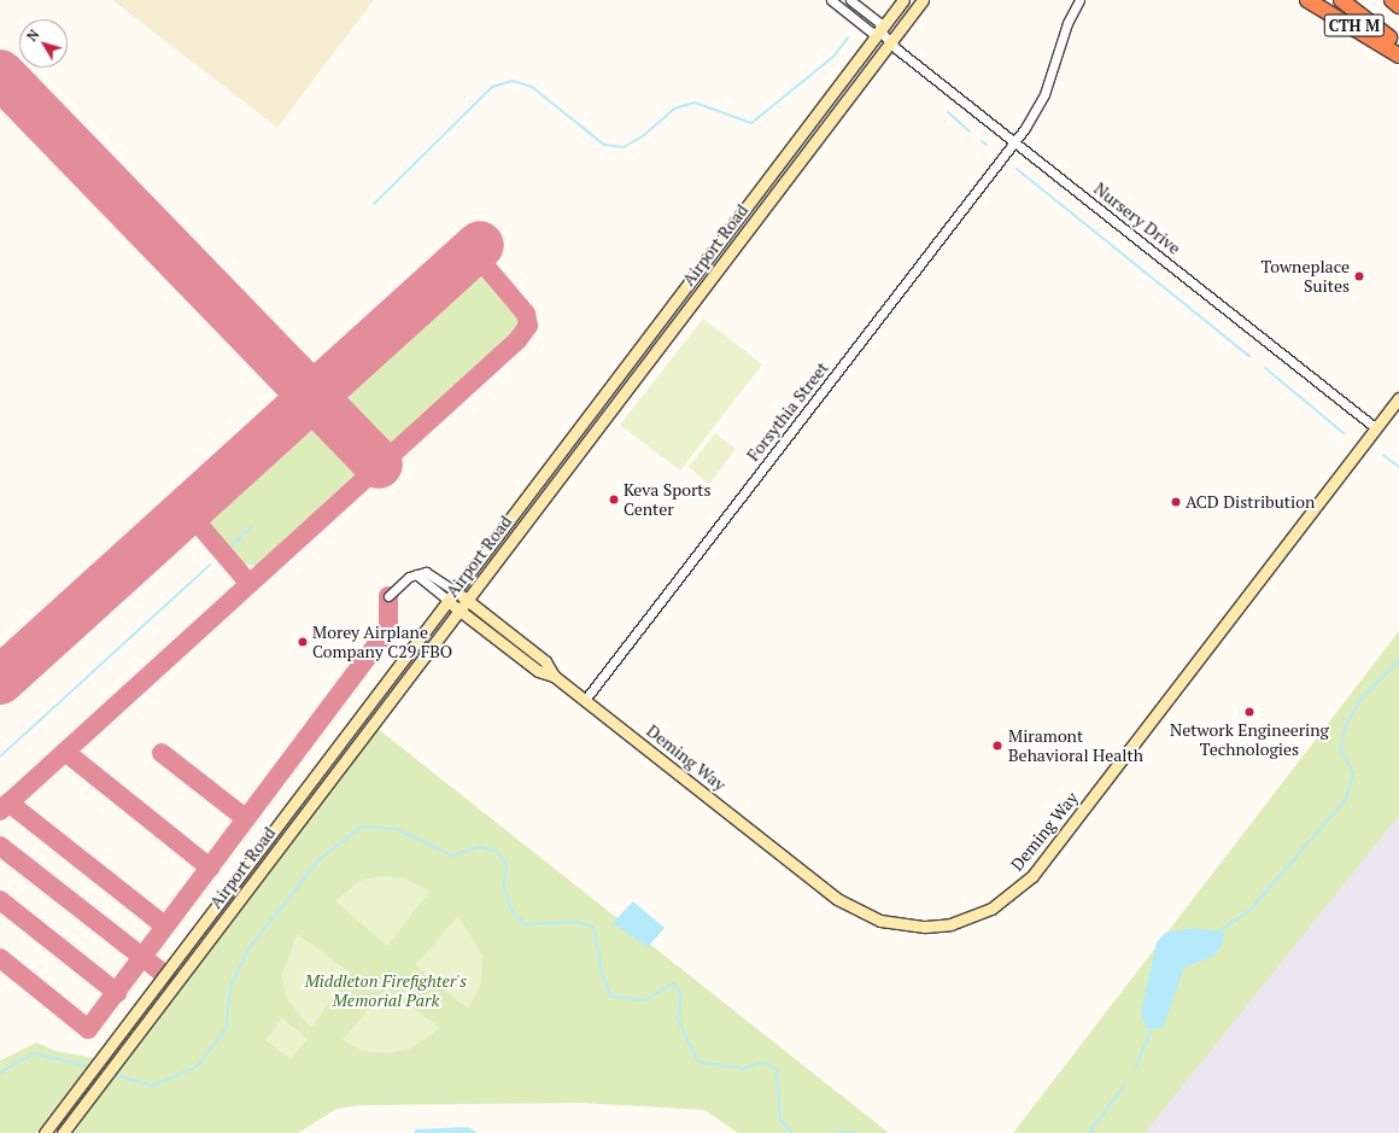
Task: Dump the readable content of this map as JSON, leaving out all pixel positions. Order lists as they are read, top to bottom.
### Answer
{
  "streets": {
    "highway": ["CTH M"],
    "street": [
      "Nursery Drive",
      "Airport Road",
      "Forsythia Street",
      "Deming Way"
    ]
  },
  "crossings": [
    ["Nursery Drive", "Airport Road"],
    ["Nursery Drive", "Forsythia Street"],
    ["Nursery Drive", "Deming Way"],
    ["Airport Road", "Deming Way"],
    ["Forsythia Street", "Deming Way"]
  ],
  "parks": ["Middleton Firefighter's Memorial Park"],
  "places": [
    "Towneplace Suites",
    "Keva Sports Center",
    "ACD Distribution",
    "Morey Airplane Company C29 FBO",
    "Network Engineering Technologies",
    "Miramont Behavioral Health"
  ],
  "north": "top left"
}
